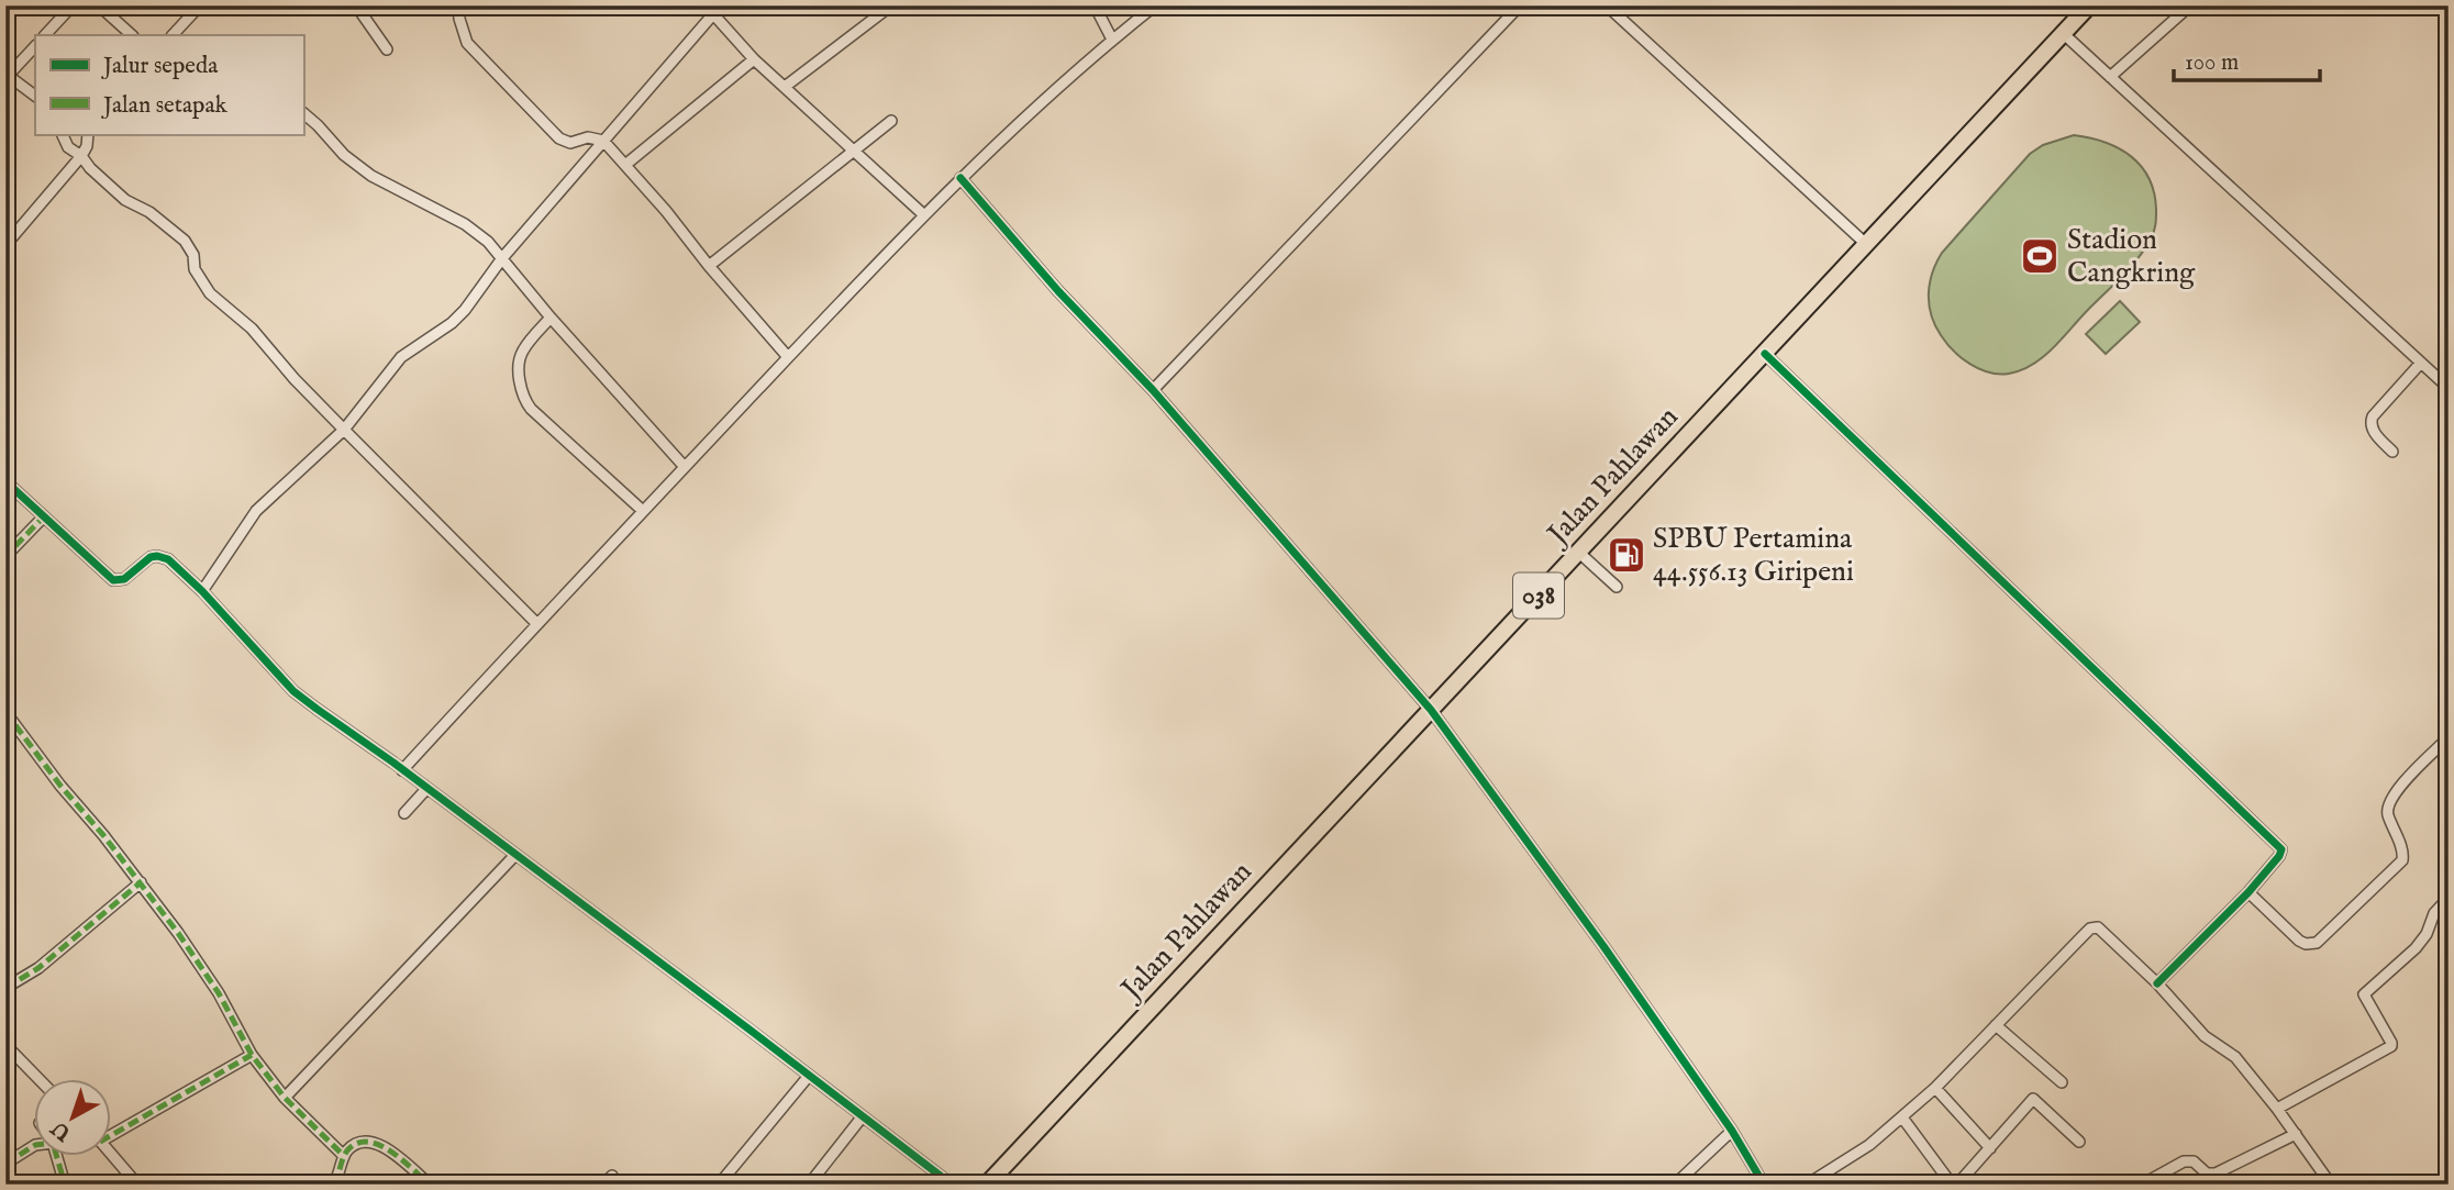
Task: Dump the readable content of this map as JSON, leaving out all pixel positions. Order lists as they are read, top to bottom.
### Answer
{
  "streets": {
    "main road": ["Jalan Pahlawan", "038"]
  },
  "places": {
    "sports": ["Stadion Cangkring"],
    "fuel station": ["SPBU Pertamina 44.556.13 Giripeni"]
  },
  "legend": ["Jalur sepeda", "Jalan setapak"],
  "scale_bar": "100 m",
  "north": "bottom left"
}
